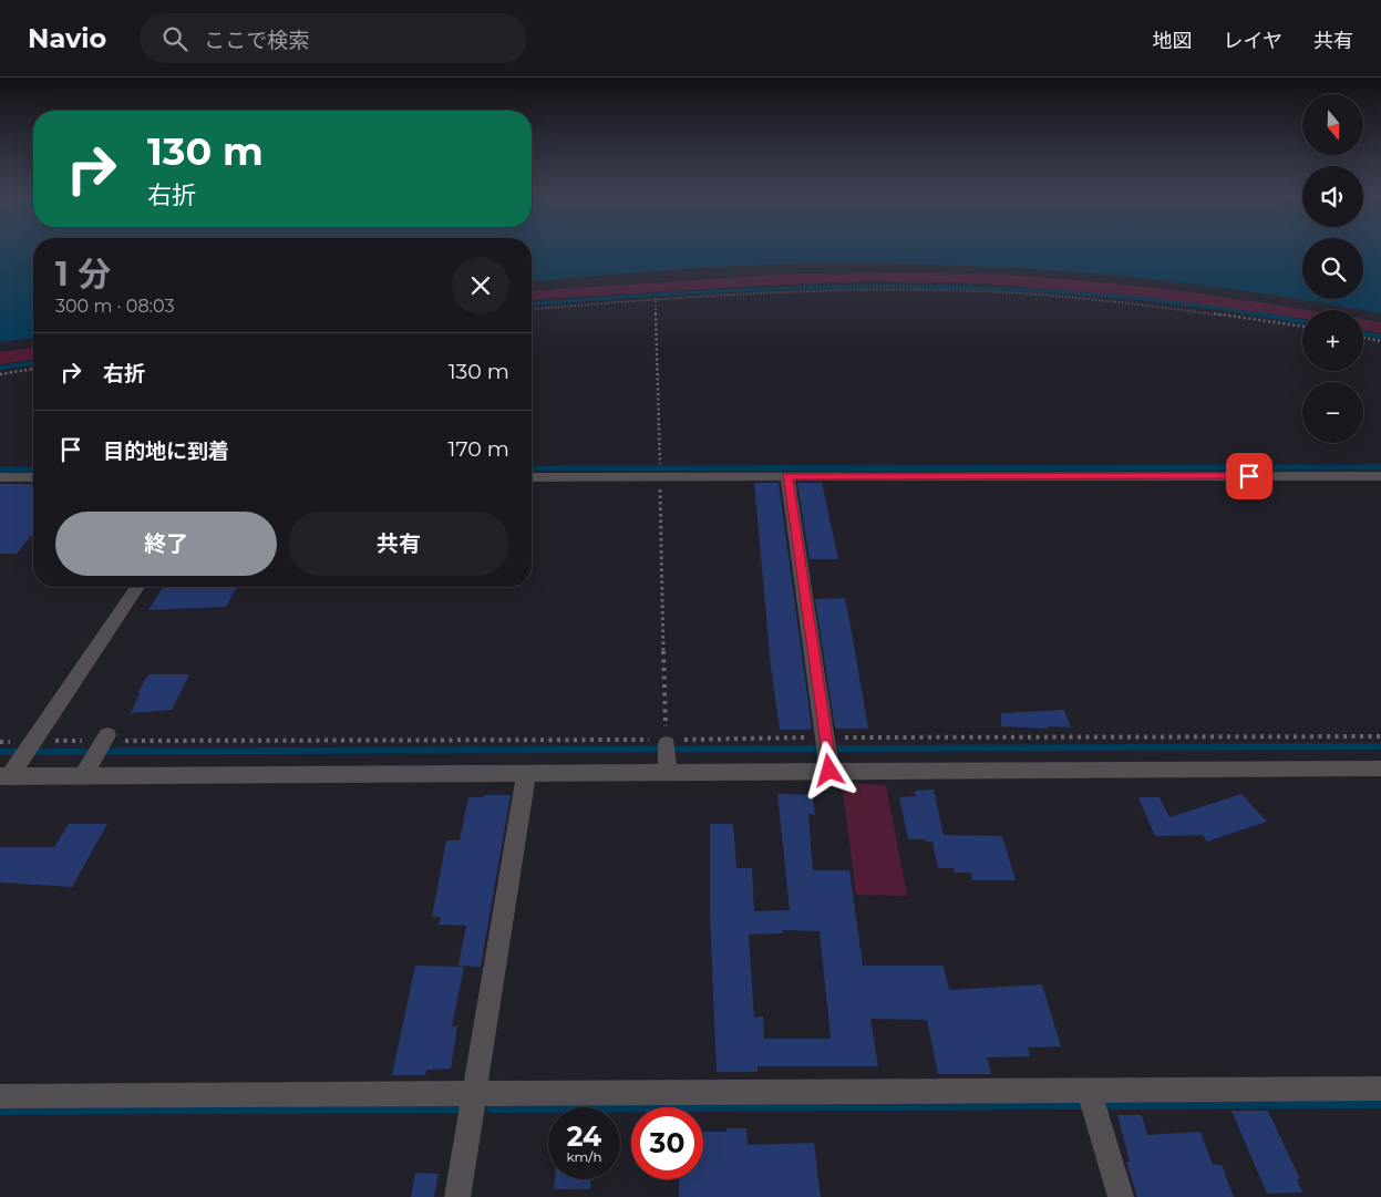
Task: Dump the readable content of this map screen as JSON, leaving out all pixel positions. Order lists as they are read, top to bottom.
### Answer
{
  "north": "bottom",
  "page": {
    "header": "Navio",
    "search": "ここで検索",
    "nav": ["地図", "レイヤ", "共有"],
    "map_buttons": ["+", "−"],
    "turn": ["130 m", "右折"],
    "heading": ["1 分", "300 m · 08:03"],
    "list": [
      {
        "name": "右折",
        "value": "130 m"
      },
      {
        "name": "目的地に到着",
        "value": "170 m"
      }
    ],
    "buttons": ["終了", "共有"],
    "speed": "24 km/h",
    "limit": "30"
  }
}
